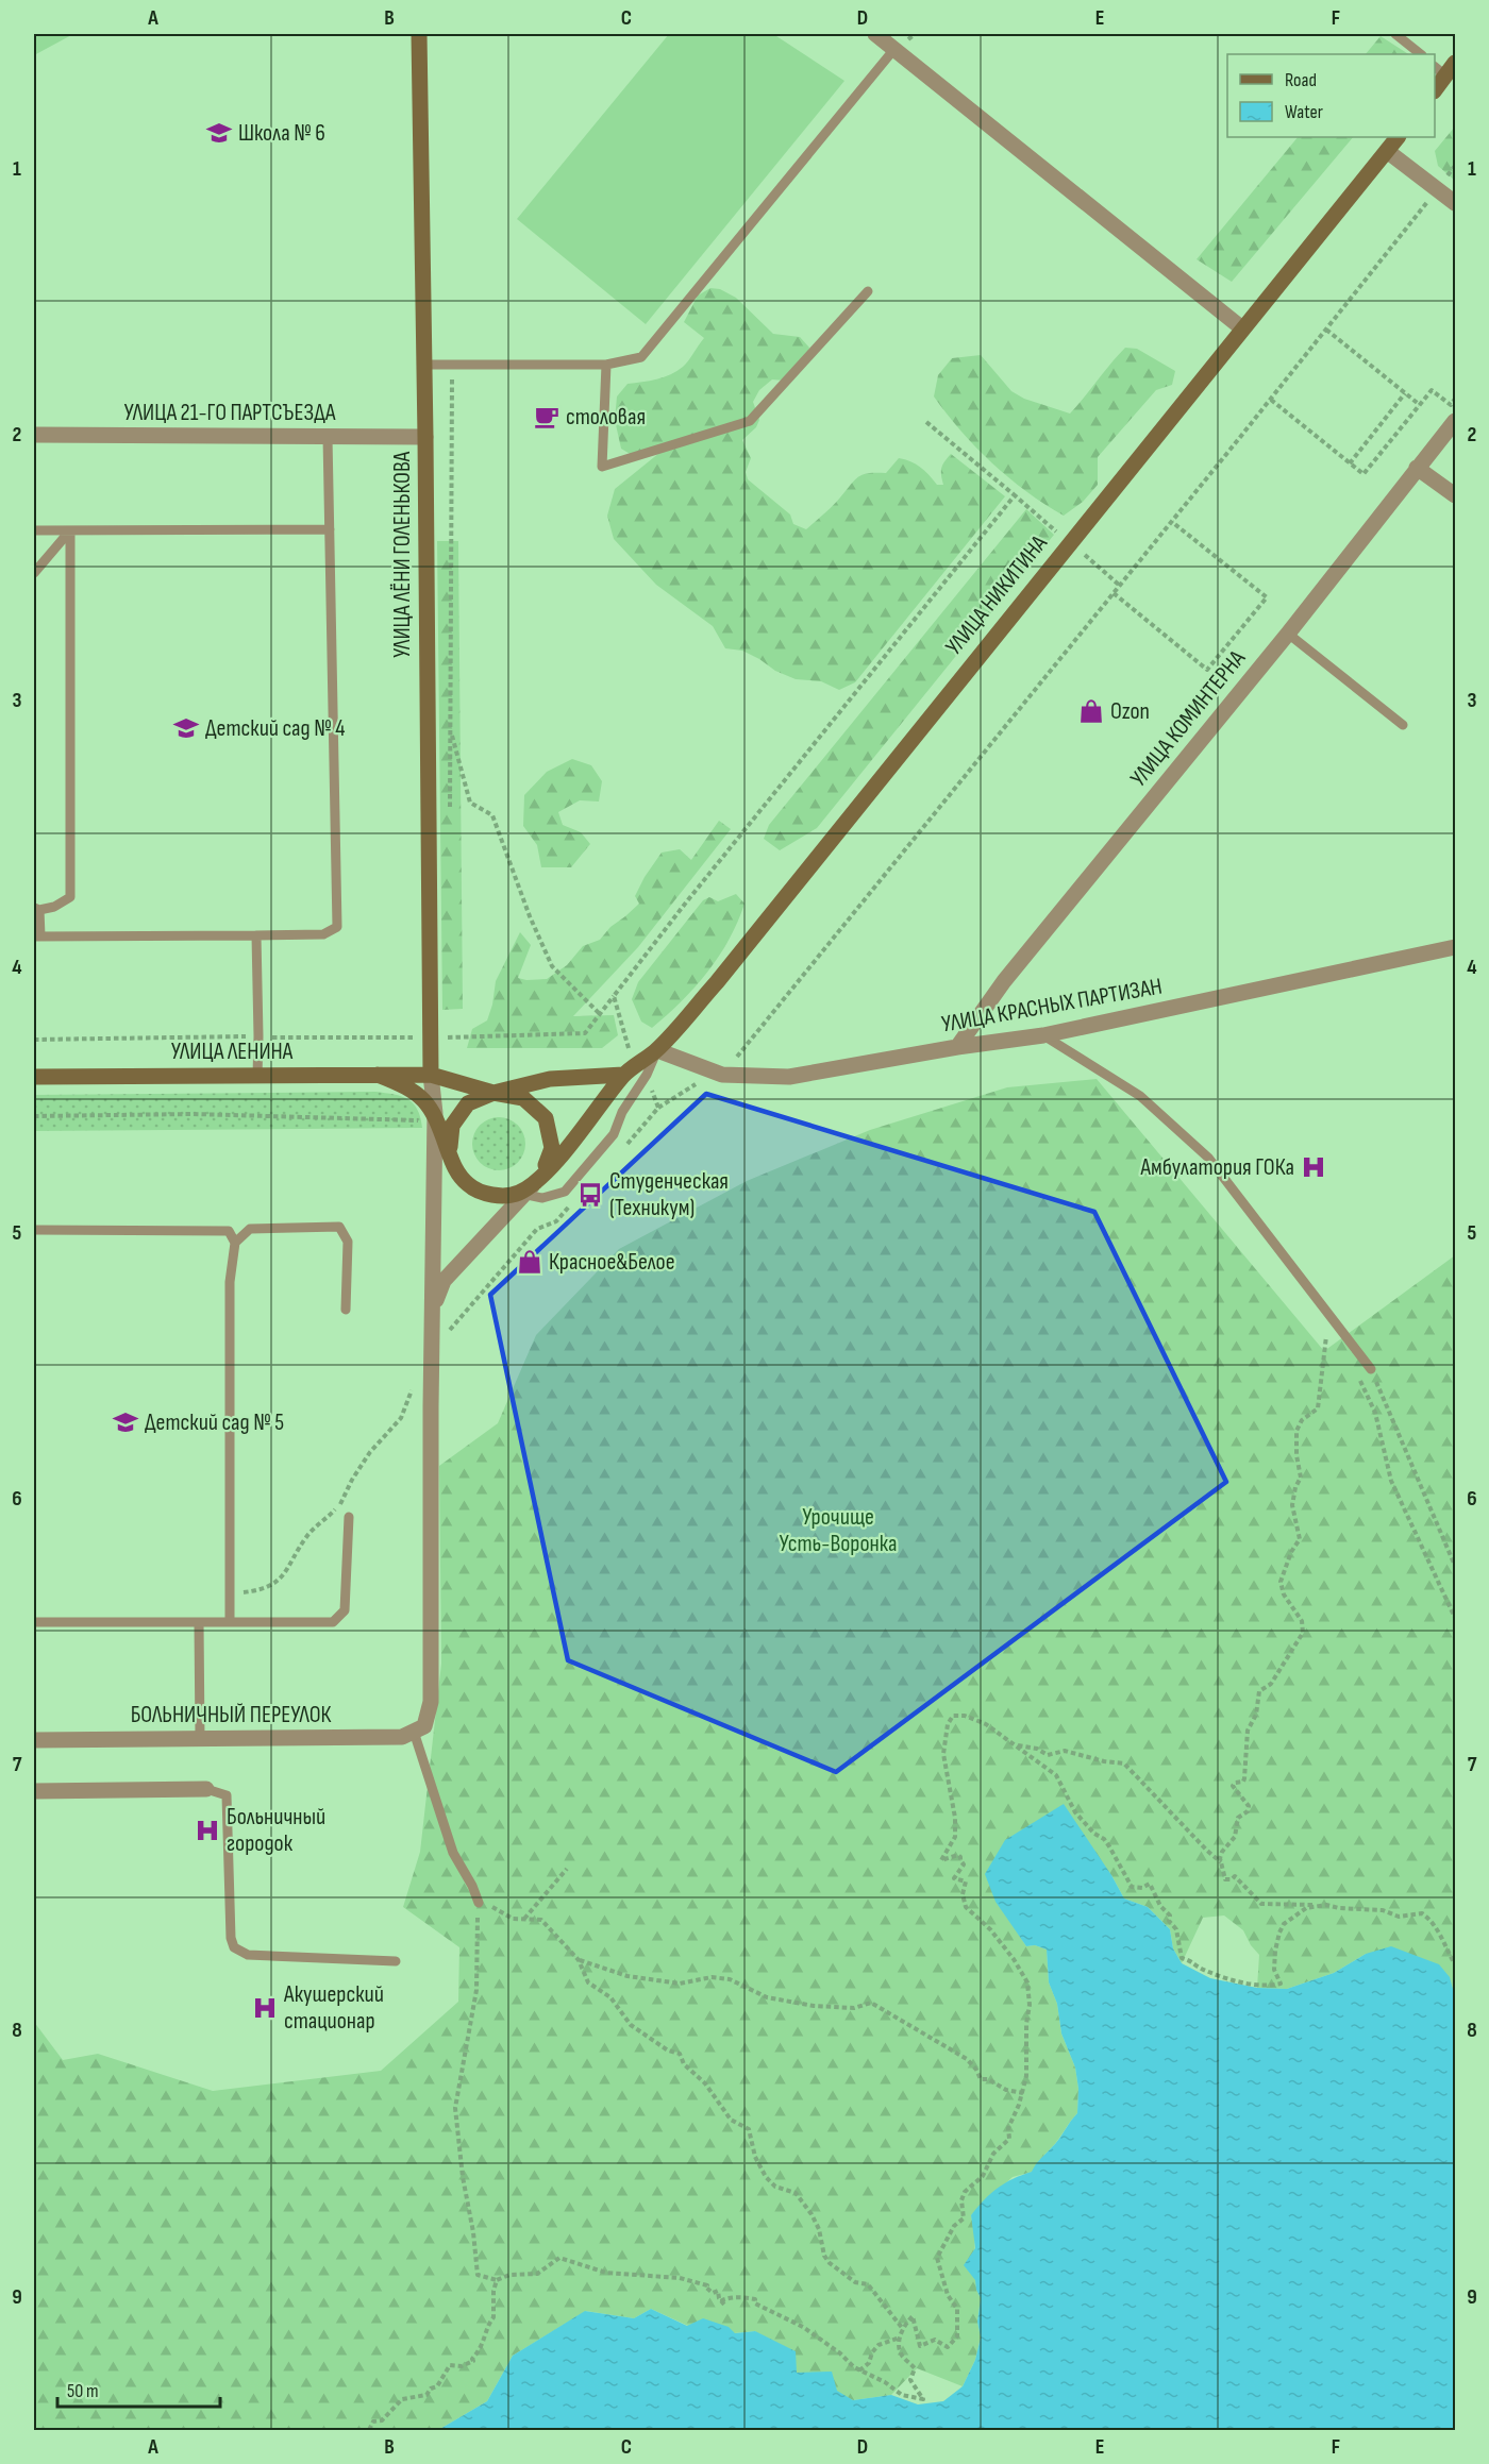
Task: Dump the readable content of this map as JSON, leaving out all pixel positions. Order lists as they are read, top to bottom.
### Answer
{
  "streets": {
    "main road": ["УЛИЦА ЛЁНИ ГОЛЕНЬКОВА", "УЛИЦА НИКИТИНА", "УЛИЦА ЛЕНИНА"],
    "street": [
      "УЛИЦА 21-ГО ПАРТСЪЕЗДА",
      "УЛИЦА КОМИНТЕРНА",
      "УЛИЦА КРАСНЫХ ПАРТИЗАН",
      "БОЛЬНИЧНЫЙ ПЕРЕУЛОК"
    ]
  },
  "crossings": [
    ["УЛИЦА 21-ГО ПАРТСЪЕЗДА", "УЛИЦА ЛЁНИ ГОЛЕНЬКОВА"],
    ["УЛИЦА ЛЁНИ ГОЛЕНЬКОВА", "УЛИЦА ЛЕНИНА"],
    ["УЛИЦА НИКИТИНА", "УЛИЦА КРАСНЫХ ПАРТИЗАН"],
    ["УЛИЦА КОМИНТЕРНА", "УЛИЦА КРАСНЫХ ПАРТИЗАН"]
  ],
  "parks": ["Урочище Усть-Воронка"],
  "places": {
    "school or university": ["Школа № 6", "Детский сад № 4", "Детский сад № 5"],
    "cafe": ["столовая"],
    "shop": ["Ozon", "Красное&Белое"],
    "hospital": ["Амбулатория ГОКа", "Больничный городок", "Акушерский стационар"],
    "bus stop": ["Студенческая (Техникум)"]
  },
  "legend": ["Road", "Water"],
  "scale_bar": "50 m",
  "grid": {
    "columns": [
      "A",
      "B",
      "C",
      "D",
      "E",
      "F"
    ],
    "rows": [
      "1",
      "2",
      "3",
      "4",
      "5",
      "6",
      "7",
      "8",
      "9"
    ]
  }
}
